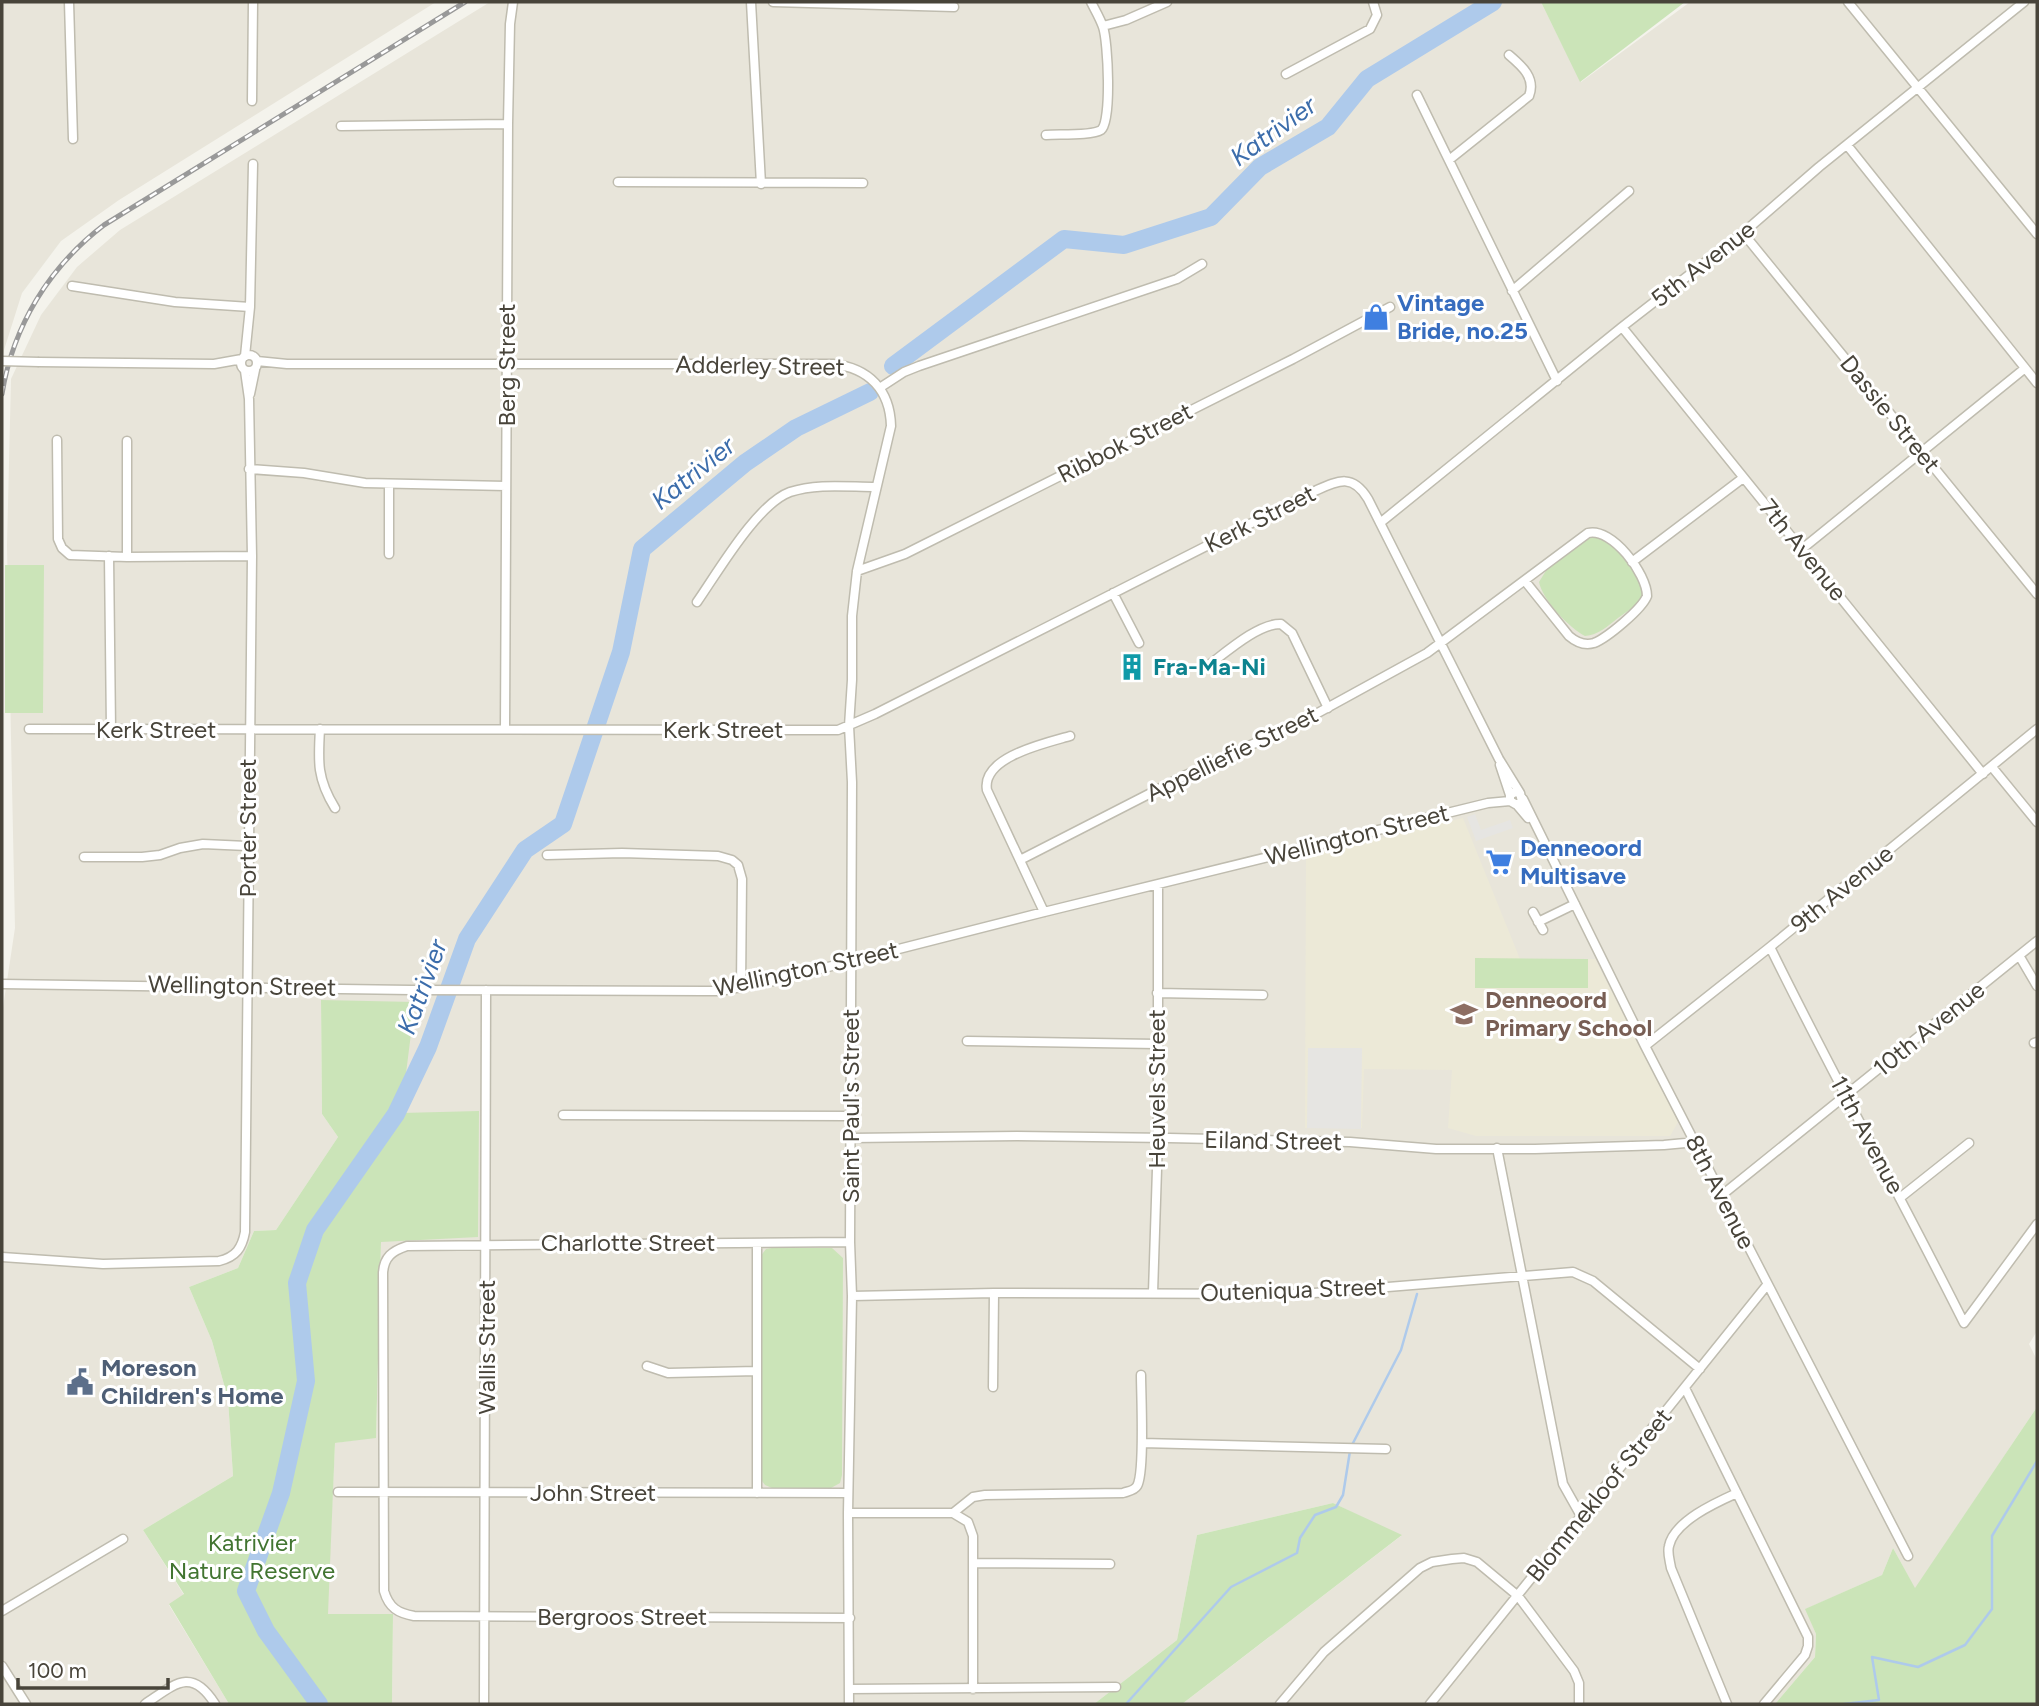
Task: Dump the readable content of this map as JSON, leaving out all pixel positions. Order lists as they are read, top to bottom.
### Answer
{
  "streets": {
    "street": [
      "5th Avenue",
      "Berg Street",
      "Adderley Street",
      "Dassie Street",
      "Ribbok Street",
      "Kerk Street",
      "7th Avenue",
      "Appelliefie Street",
      "Porter Street",
      "Wellington Street",
      "9th Avenue",
      "10th Avenue",
      "Heuvels Street",
      "Saint Paul's Street",
      "11th Avenue",
      "Eiland Street",
      "8th Avenue",
      "Charlotte Street",
      "Outeniqua Street",
      "Wallis Street",
      "John Street",
      "Blommekloof Street",
      "Bergroos Street"
    ]
  },
  "crossings": [
    ["5th Avenue", "Dassie Street"],
    ["5th Avenue", "7th Avenue"],
    ["5th Avenue", "8th Avenue"],
    ["Berg Street", "Adderley Street"],
    ["Berg Street", "Kerk Street"],
    ["Adderley Street", "Porter Street"],
    ["Adderley Street", "Saint Paul's Street"],
    ["Ribbok Street", "Saint Paul's Street"],
    ["Kerk Street", "Porter Street"],
    ["Kerk Street", "Saint Paul's Street"],
    ["Kerk Street", "8th Avenue"],
    ["7th Avenue", "9th Avenue"],
    ["Appelliefie Street", "8th Avenue"],
    ["Porter Street", "Wellington Street"],
    ["Wellington Street", "Heuvels Street"],
    ["Wellington Street", "Saint Paul's Street"],
    ["Wellington Street", "8th Avenue"],
    ["Wellington Street", "Wallis Street"],
    ["9th Avenue", "11th Avenue"],
    ["9th Avenue", "8th Avenue"],
    ["10th Avenue", "11th Avenue"],
    ["10th Avenue", "8th Avenue"],
    ["Heuvels Street", "Eiland Street"],
    ["Heuvels Street", "Outeniqua Street"],
    ["Saint Paul's Street", "Eiland Street"],
    ["Saint Paul's Street", "Charlotte Street"],
    ["Saint Paul's Street", "Outeniqua Street"],
    ["Saint Paul's Street", "John Street"],
    ["Saint Paul's Street", "Bergroos Street"],
    ["Eiland Street", "8th Avenue"],
    ["8th Avenue", "Blommekloof Street"],
    ["Charlotte Street", "Wallis Street"],
    ["Charlotte Street", "John Street"],
    ["Charlotte Street", "Bergroos Street"],
    ["Outeniqua Street", "Blommekloof Street"],
    ["Wallis Street", "John Street"],
    ["Wallis Street", "Bergroos Street"],
    ["John Street", "Bergroos Street"]
  ],
  "water": ["Katrivier"],
  "parks": ["Katrivier Nature Reserve"],
  "places": {
    "shop": ["Vintage Bride, no.25"],
    "building": ["Fra-Ma-Ni"],
    "supermarket": ["Denneoord Multisave"],
    "school or university": ["Denneoord Primary School"],
    "public building": ["Moreson Children's Home"]
  },
  "scale_bar": "100 m"
}
